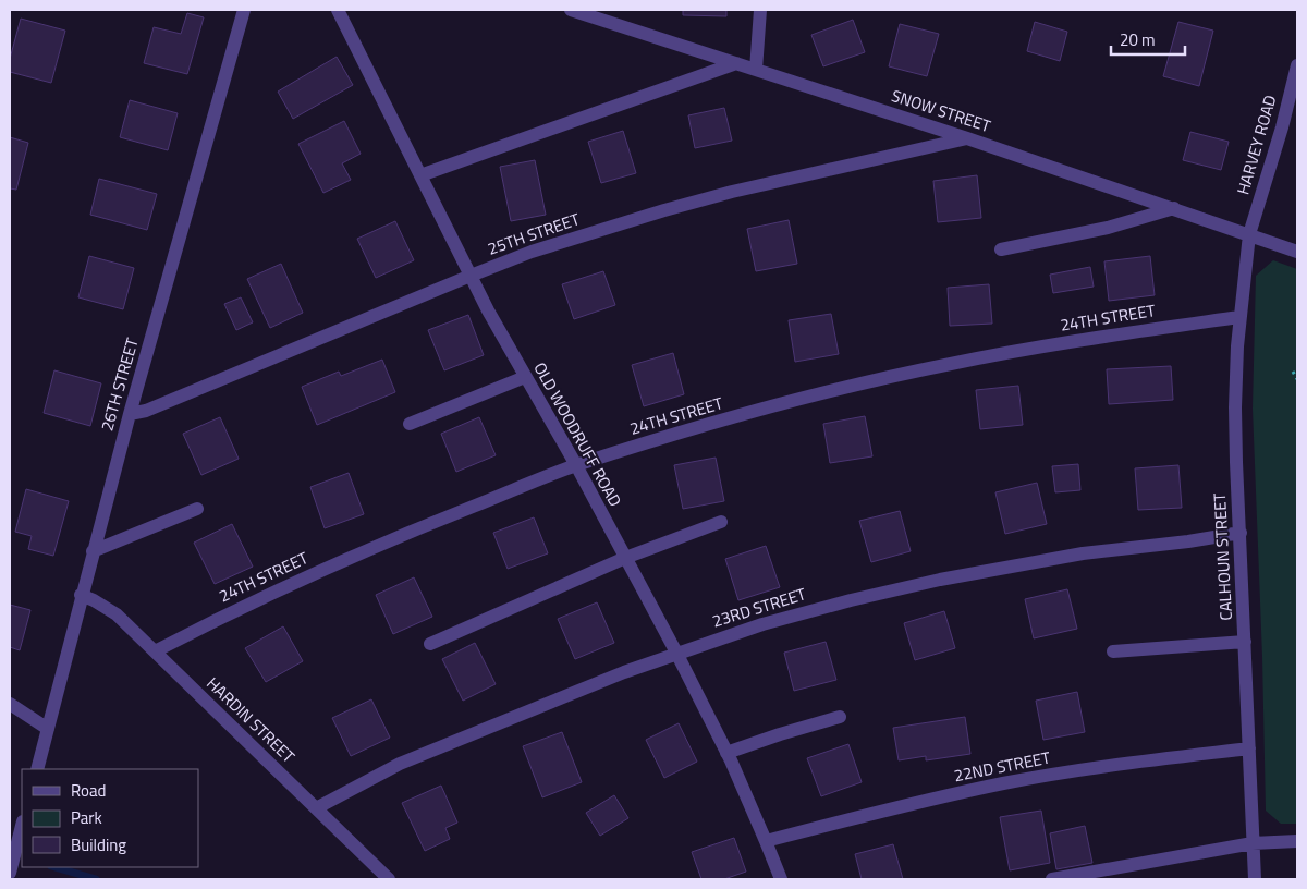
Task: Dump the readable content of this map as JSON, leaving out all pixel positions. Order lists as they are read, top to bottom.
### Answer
{
  "streets": {
    "street": [
      "SNOW STREET",
      "HARVEY ROAD",
      "25TH STREET",
      "24TH STREET",
      "26TH STREET",
      "OLD WOODRUFF ROAD",
      "CALHOUN STREET",
      "23RD STREET",
      "HARDIN STREET",
      "22ND STREET"
    ]
  },
  "crossings": [
    ["SNOW STREET", "HARVEY ROAD"],
    ["SNOW STREET", "25TH STREET"],
    ["SNOW STREET", "CALHOUN STREET"],
    ["HARVEY ROAD", "CALHOUN STREET"],
    ["25TH STREET", "26TH STREET"],
    ["25TH STREET", "OLD WOODRUFF ROAD"],
    ["24TH STREET", "OLD WOODRUFF ROAD"],
    ["24TH STREET", "CALHOUN STREET"],
    ["24TH STREET", "HARDIN STREET"],
    ["26TH STREET", "HARDIN STREET"],
    ["OLD WOODRUFF ROAD", "23RD STREET"],
    ["OLD WOODRUFF ROAD", "22ND STREET"],
    ["CALHOUN STREET", "23RD STREET"],
    ["CALHOUN STREET", "22ND STREET"],
    ["23RD STREET", "HARDIN STREET"]
  ],
  "legend": ["Road", "Park", "Building"],
  "scale_bar": "20 m"
}
